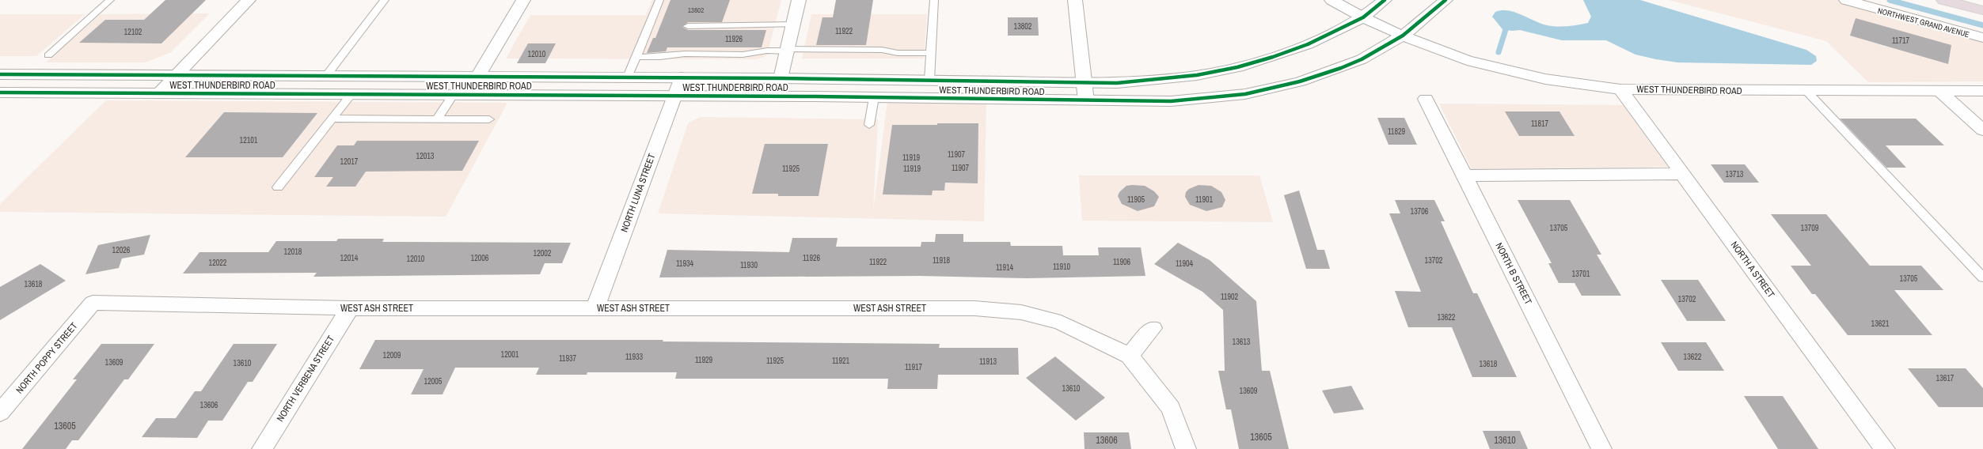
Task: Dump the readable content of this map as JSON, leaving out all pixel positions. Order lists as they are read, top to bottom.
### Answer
{
  "streets": {
    "street": [
      "NORTHWEST GRAND AVENUE",
      "WEST THUNDERBIRD ROAD",
      "NORTH LUNA STREET",
      "NORTH A STREET",
      "NORTH B STREET",
      "WEST ASH STREET",
      "NORTH POPPY STREET",
      "NORTH VERBENA STREET"
    ]
  },
  "crossings": [
    ["WEST THUNDERBIRD ROAD", "NORTH LUNA STREET"],
    ["WEST THUNDERBIRD ROAD", "NORTH A STREET"],
    ["NORTH LUNA STREET", "WEST ASH STREET"],
    ["WEST ASH STREET", "NORTH POPPY STREET"],
    ["WEST ASH STREET", "NORTH VERBENA STREET"]
  ],
  "house_numbers": [
    "13802",
    "13802",
    "11922",
    "12102",
    "11926",
    "11717",
    "12010",
    "11817",
    "11829",
    "12101",
    "11907",
    "12013",
    "11919",
    "12017",
    "11907",
    "11925",
    "11919",
    "13713",
    "11905",
    "11901",
    "13706",
    "13705",
    "13709",
    "12026",
    "12018",
    "12002",
    "12014",
    "12006",
    "11926",
    "12010",
    "11918",
    "13702",
    "11922",
    "11906",
    "12022",
    "11934",
    "11904",
    "11930",
    "11910",
    "11914",
    "13701",
    "13705",
    "13618",
    "11902",
    "13702",
    "13622",
    "13621",
    "13613",
    "12001",
    "12009",
    "11933",
    "13622",
    "11937",
    "11929",
    "11925",
    "11921",
    "11913",
    "13609",
    "13610",
    "13618",
    "11917",
    "13617",
    "12005",
    "13610",
    "13609",
    "13606",
    "13605",
    "13605",
    "13606",
    "13610"
  ]
}
